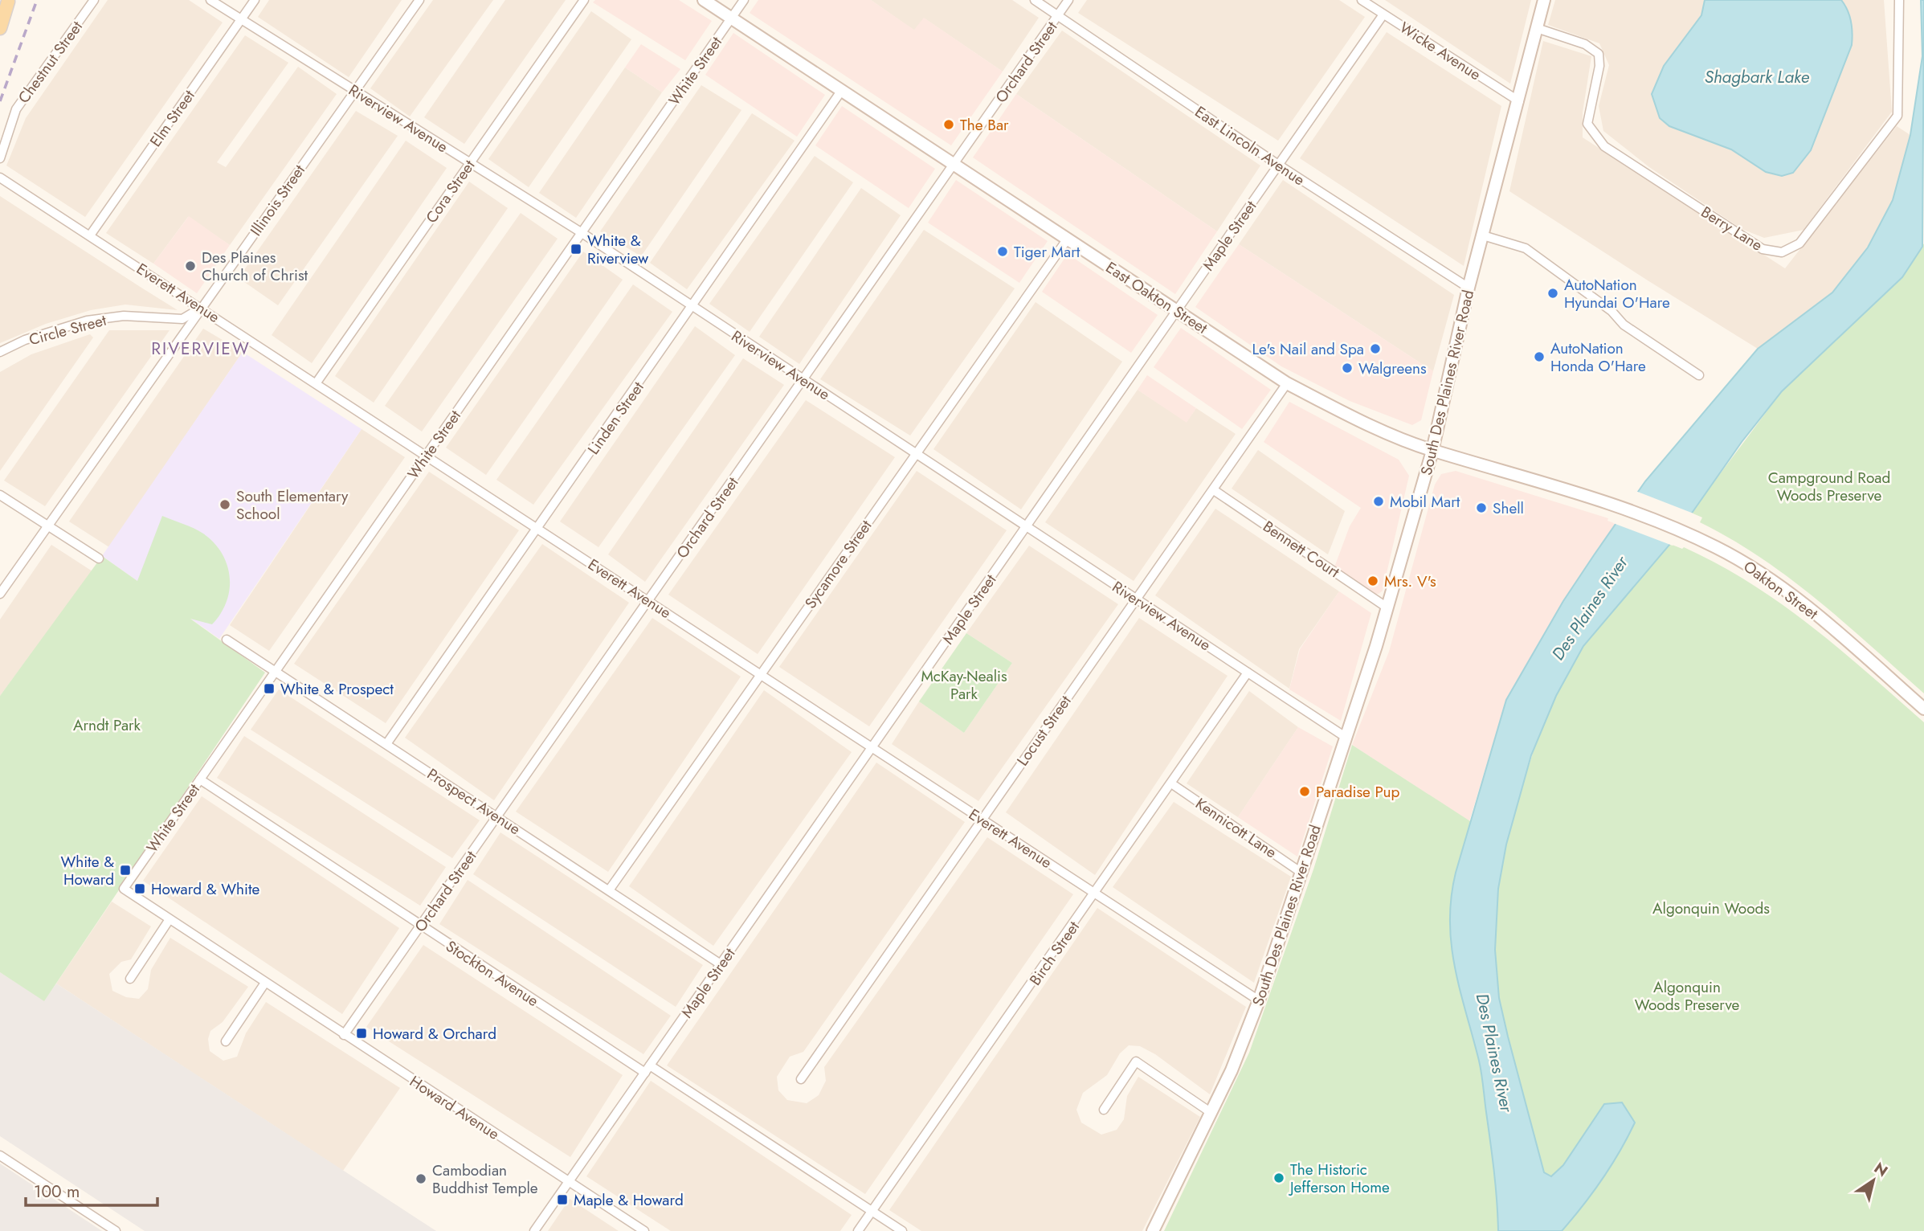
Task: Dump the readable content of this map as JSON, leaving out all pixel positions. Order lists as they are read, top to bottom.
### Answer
{
  "streets": {
    "main road": ["East Oakton Street", "South Des Plaines River Road", "Oakton Street"],
    "street": [
      "Wicke Avenue",
      "Chestnut Street",
      "Orchard Street",
      "White Street",
      "Elm Street",
      "Riverview Avenue",
      "East Lincoln Avenue",
      "Cora Street",
      "Illinois Street",
      "Berry Lane",
      "Maple Street",
      "Everett Avenue",
      "Circle Street",
      "Linden Street",
      "Bennett Court",
      "Sycamore Street",
      "Locust Street",
      "Prospect Avenue",
      "Kennicott Lane",
      "Birch Street",
      "Stockton Avenue",
      "Howard Avenue"
    ]
  },
  "crossings": [
    ["Wicke Avenue", "Maple Street"],
    ["Wicke Avenue", "South Des Plaines River Road"],
    ["Orchard Street", "Riverview Avenue"],
    ["Orchard Street", "East Lincoln Avenue"],
    ["Orchard Street", "Everett Avenue"],
    ["Orchard Street", "East Oakton Street"],
    ["Orchard Street", "Prospect Avenue"],
    ["Orchard Street", "Stockton Avenue"],
    ["Orchard Street", "Howard Avenue"],
    ["White Street", "Riverview Avenue"],
    ["White Street", "Everett Avenue"],
    ["White Street", "East Oakton Street"],
    ["White Street", "Prospect Avenue"],
    ["White Street", "Stockton Avenue"],
    ["White Street", "Howard Avenue"],
    ["Elm Street", "Riverview Avenue"],
    ["Elm Street", "Everett Avenue"],
    ["Riverview Avenue", "Cora Street"],
    ["Riverview Avenue", "Illinois Street"],
    ["Riverview Avenue", "Maple Street"],
    ["Riverview Avenue", "South Des Plaines River Road"],
    ["Riverview Avenue", "Linden Street"],
    ["Riverview Avenue", "Sycamore Street"],
    ["Riverview Avenue", "Locust Street"],
    ["Riverview Avenue", "Birch Street"],
    ["East Lincoln Avenue", "Maple Street"],
    ["East Lincoln Avenue", "South Des Plaines River Road"],
    ["Cora Street", "Everett Avenue"],
    ["Illinois Street", "Everett Avenue"],
    ["Illinois Street", "Circle Street"],
    ["Berry Lane", "South Des Plaines River Road"],
    ["Maple Street", "Everett Avenue"],
    ["Maple Street", "East Oakton Street"],
    ["Maple Street", "Prospect Avenue"],
    ["Maple Street", "Stockton Avenue"],
    ["Maple Street", "Howard Avenue"],
    ["Everett Avenue", "Circle Street"],
    ["Everett Avenue", "South Des Plaines River Road"],
    ["Everett Avenue", "Linden Street"],
    ["Everett Avenue", "Sycamore Street"],
    ["Everett Avenue", "Locust Street"],
    ["Everett Avenue", "Birch Street"],
    ["East Oakton Street", "South Des Plaines River Road"],
    ["East Oakton Street", "Linden Street"],
    ["East Oakton Street", "Sycamore Street"],
    ["East Oakton Street", "Oakton Street"],
    ["East Oakton Street", "Locust Street"],
    ["South Des Plaines River Road", "Bennett Court"],
    ["South Des Plaines River Road", "Kennicott Lane"],
    ["Linden Street", "Prospect Avenue"],
    ["Bennett Court", "Locust Street"],
    ["Sycamore Street", "Prospect Avenue"],
    ["Kennicott Lane", "Birch Street"]
  ],
  "districts": ["RIVERVIEW"],
  "water": ["Shagbark Lake", "Des Plaines River"],
  "parks": [
    "Campground Road Woods Preserve",
    "McKay-Nealis Park",
    "Arndt Park",
    "Algonquin Woods",
    "Algonquin Woods Preserve"
  ],
  "places": {
    "other": [
      "The Bar",
      "Tiger Mart",
      "Des Plaines Church of Christ",
      "AutoNation Hyundai O'Hare",
      "Le's Nail and Spa",
      "AutoNation Honda O'Hare",
      "Walgreens",
      "Mobil Mart",
      "South Elementary School",
      "Shell",
      "Mrs. V's",
      "Paradise Pup",
      "The Historic Jefferson Home",
      "Cambodian Buddhist Temple"
    ],
    "transit": [
      "White & Riverview",
      "White & Prospect",
      "White & Howard",
      "Howard & White",
      "Howard & Orchard",
      "Maple & Howard"
    ]
  },
  "scale_bar": "100 m",
  "north": "top right"
}
